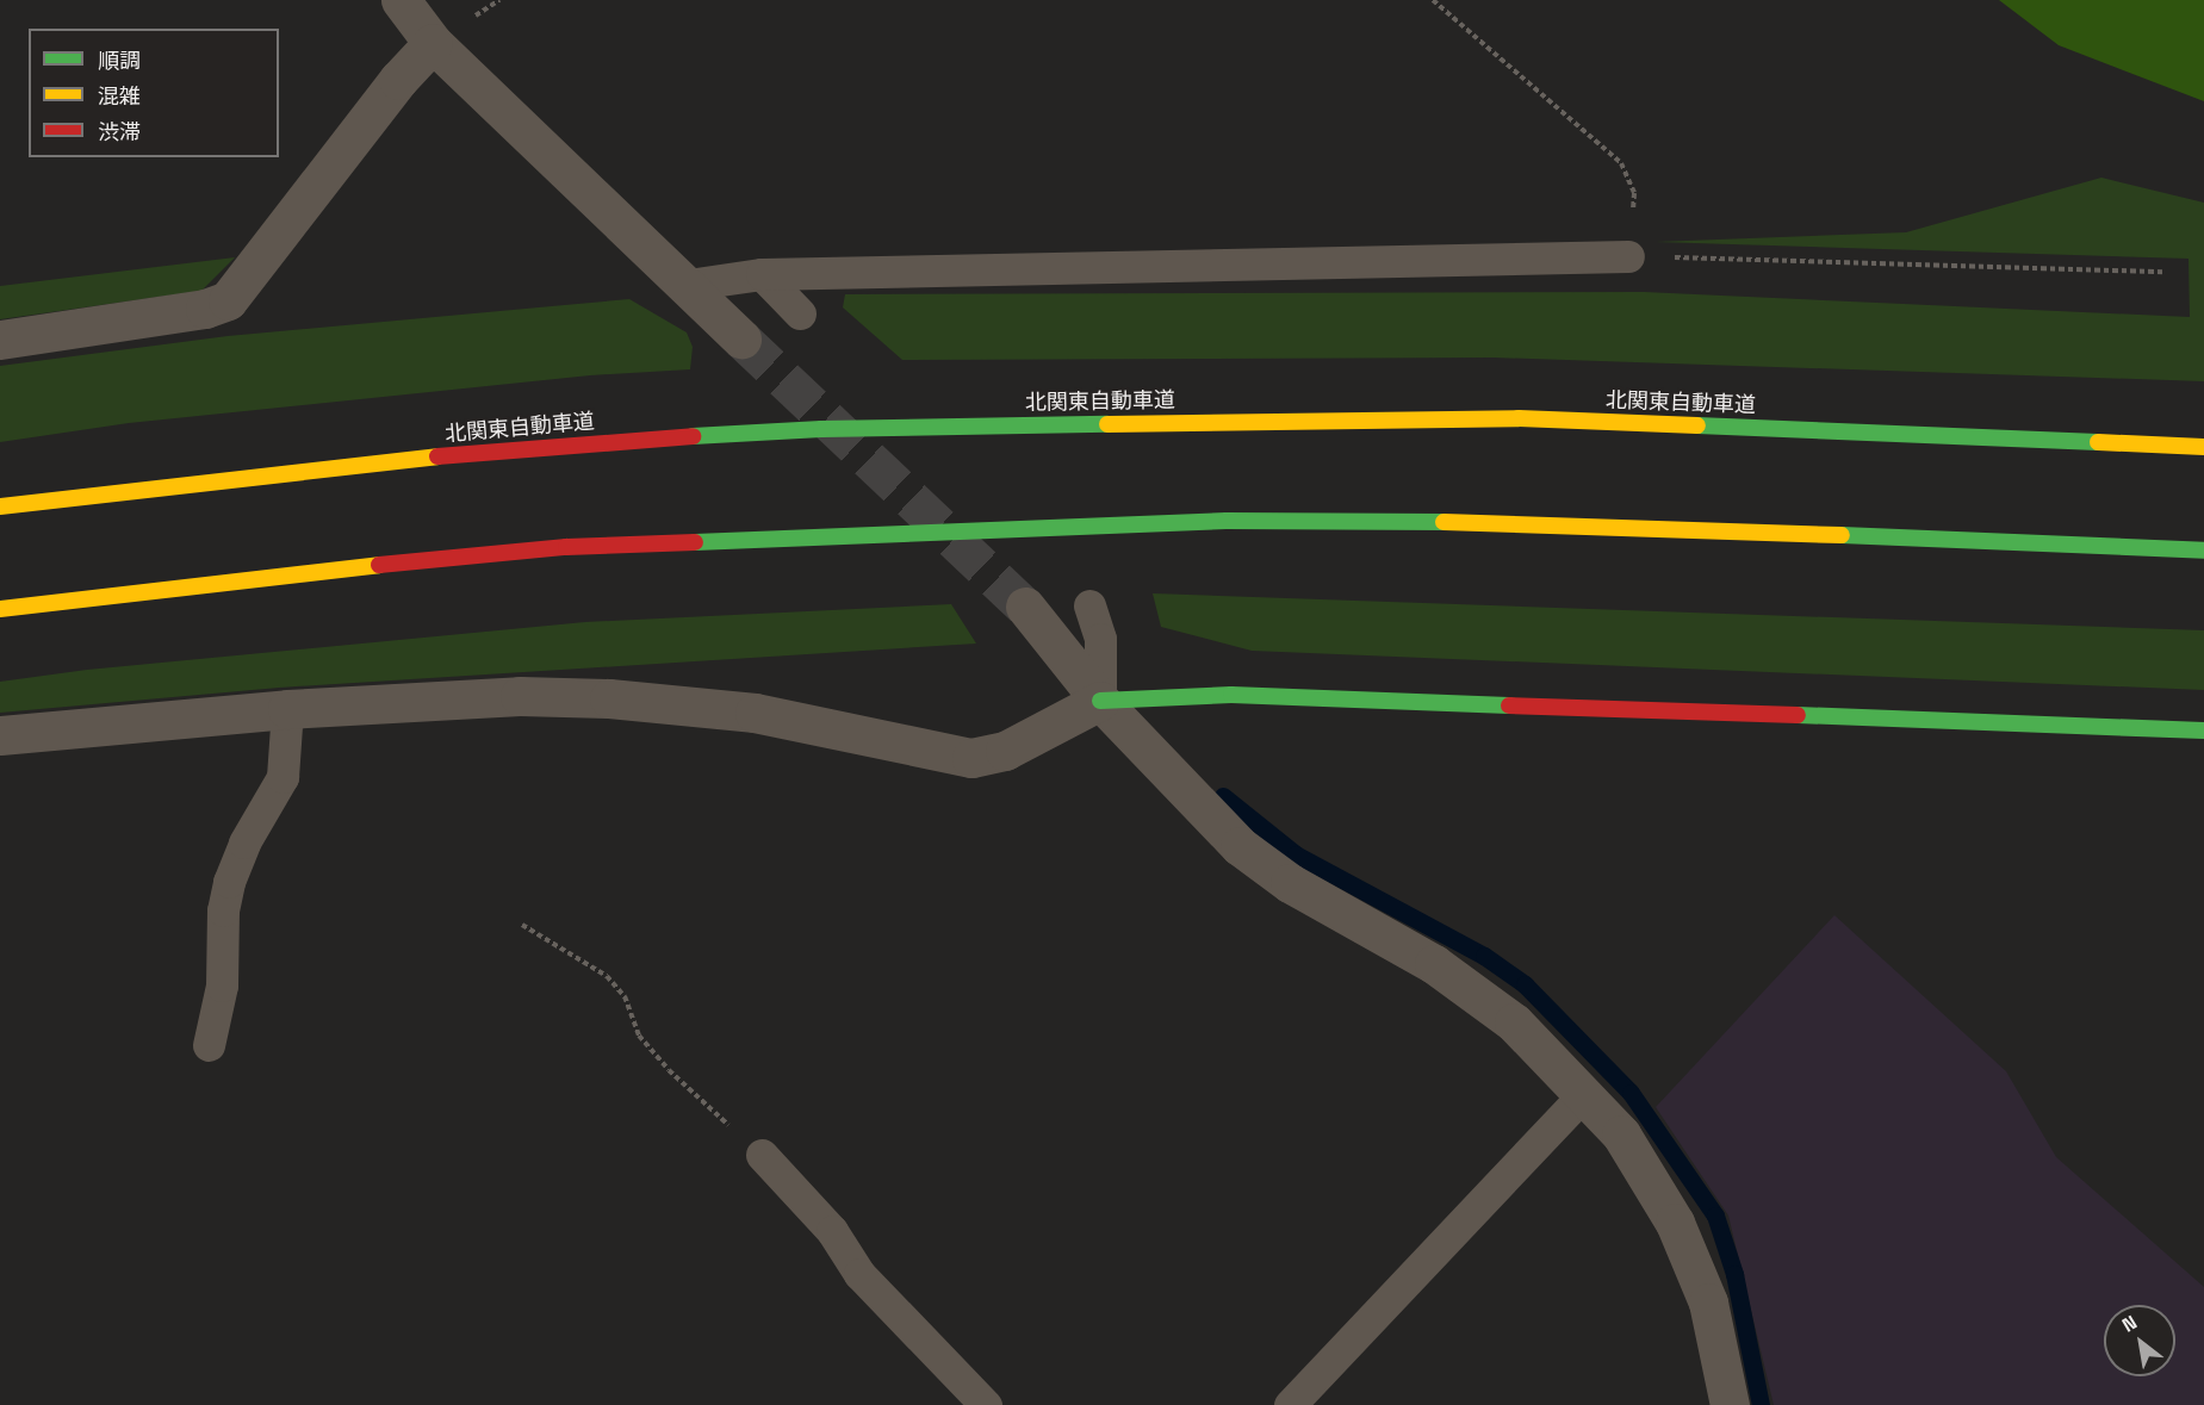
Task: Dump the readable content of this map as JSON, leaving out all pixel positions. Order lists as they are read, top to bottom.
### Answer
{
  "streets": {
    "main road": ["北関東自動車道"]
  },
  "legend": ["順調", "混雑", "渋滞"],
  "north": "top left"
}
